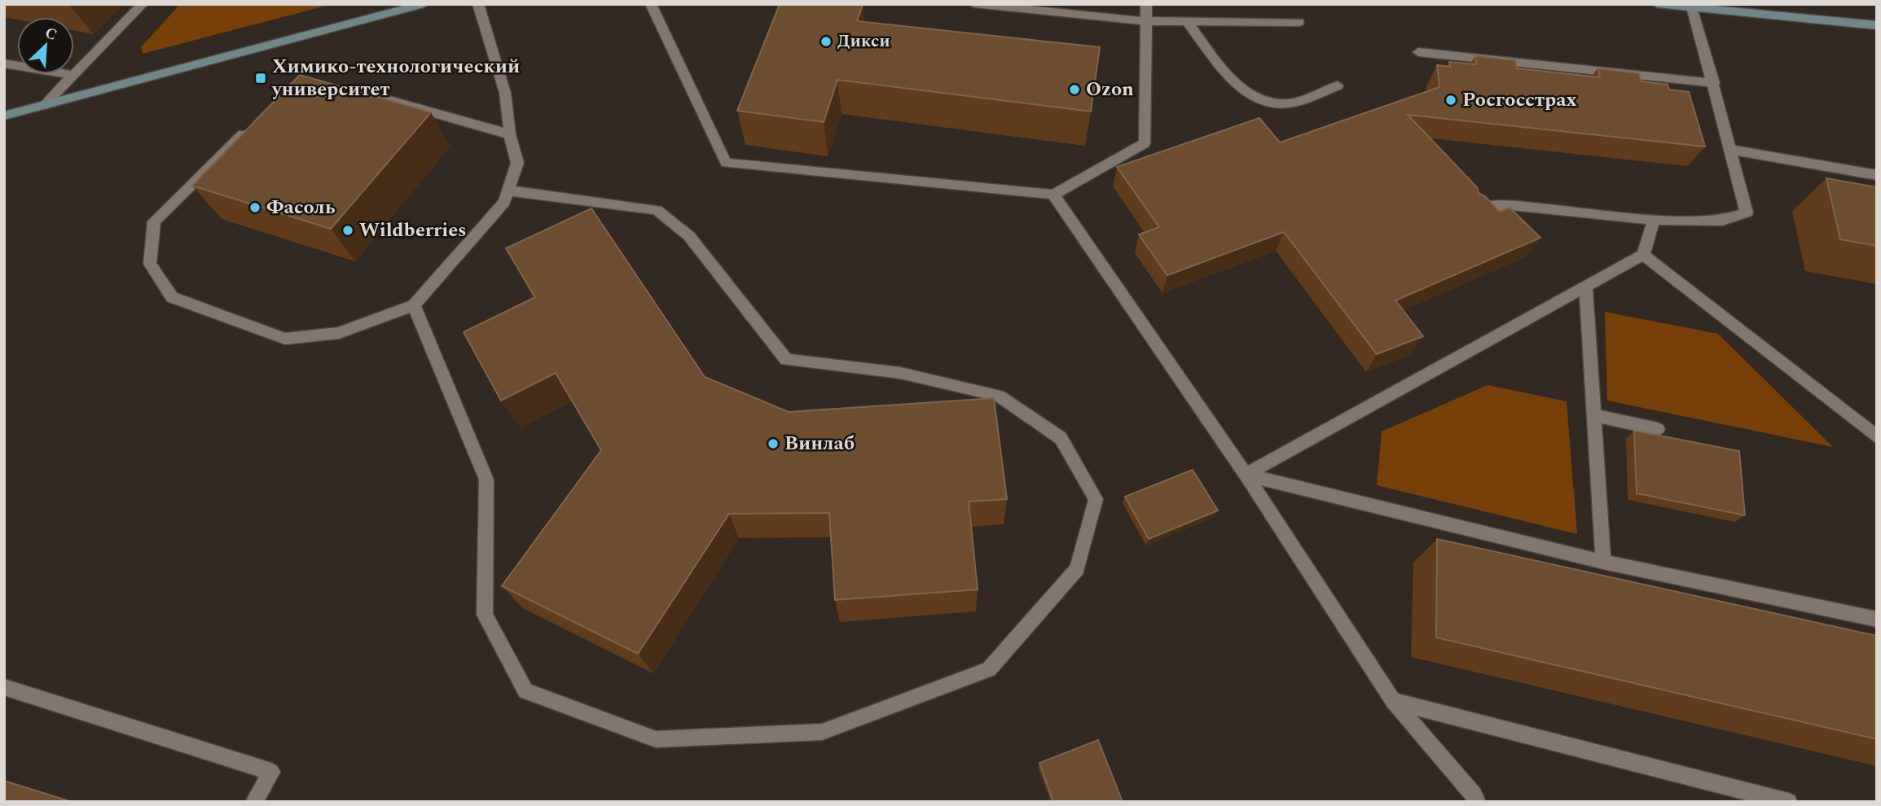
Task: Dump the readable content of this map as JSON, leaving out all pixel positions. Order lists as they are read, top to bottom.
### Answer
{
  "places": {
    "other": [
      "Дикси",
      "Ozon",
      "Росгосстрах",
      "Фасоль",
      "Wildberries",
      "Винлаб"
    ],
    "transit": ["Химико-технологический университет"]
  },
  "north": "top right"
}
